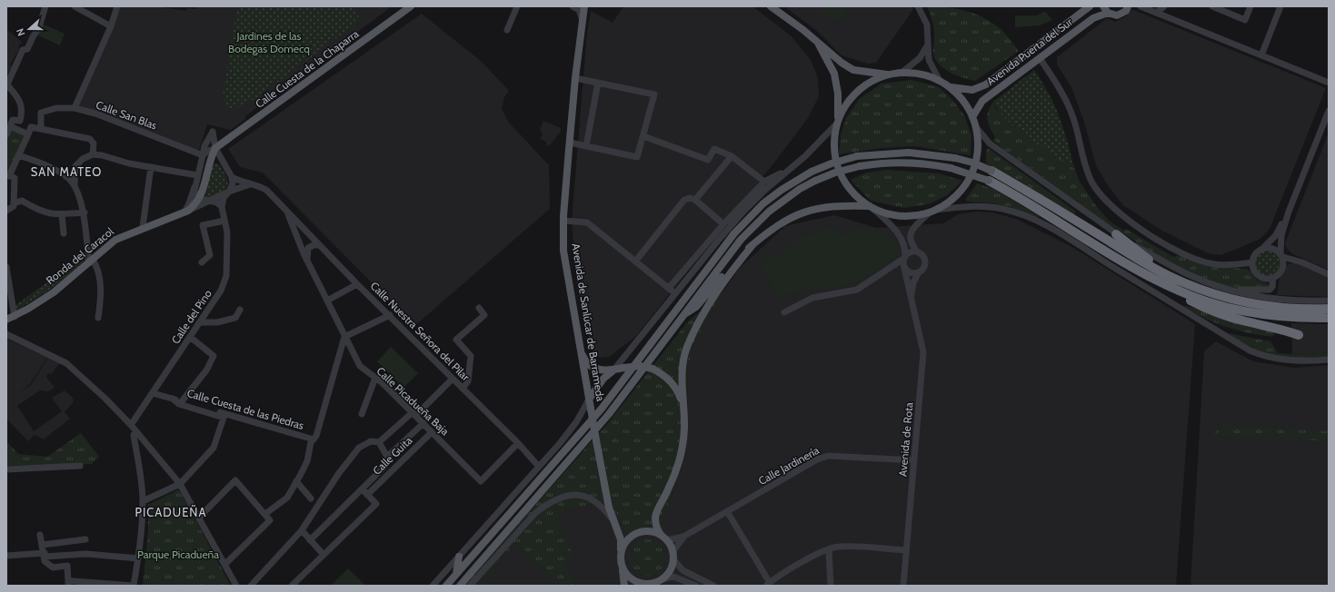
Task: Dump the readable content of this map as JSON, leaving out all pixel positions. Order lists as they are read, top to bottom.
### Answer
{
  "streets": {
    "main road": [
      "Avenida Puerta del Sur",
      "Calle Cuesta de la Chaparra",
      "Ronda del Caracol",
      "Avenida de Sanlúcar de Barrameda"
    ],
    "street": [
      "Calle San Blas",
      "Calle del Pino",
      "Calle Nuestra Señora del Pilar",
      "Calle Picadueña Baja",
      "Calle Cuesta de las Piedras",
      "Avenida de Rota",
      "Calle Guita",
      "Calle Jardinería"
    ]
  },
  "crossings": [
    ["Calle del Pino", "Calle Cuesta de las Piedras"],
    ["Avenida de Sanlúcar de Barrameda", "Calle Jardinería"],
    ["Calle Nuestra Señora del Pilar", "Calle Picadueña Baja"],
    ["Calle Picadueña Baja", "Calle Cuesta de las Piedras"],
    ["Calle Picadueña Baja", "Calle Guita"],
    ["Avenida de Rota", "Calle Jardinería"]
  ],
  "districts": ["SAN MATEO", "PICADUEÑA"],
  "parks": ["Jardines de las Bodegas Domecq", "Parque Picadueña"],
  "north": "left"
}
